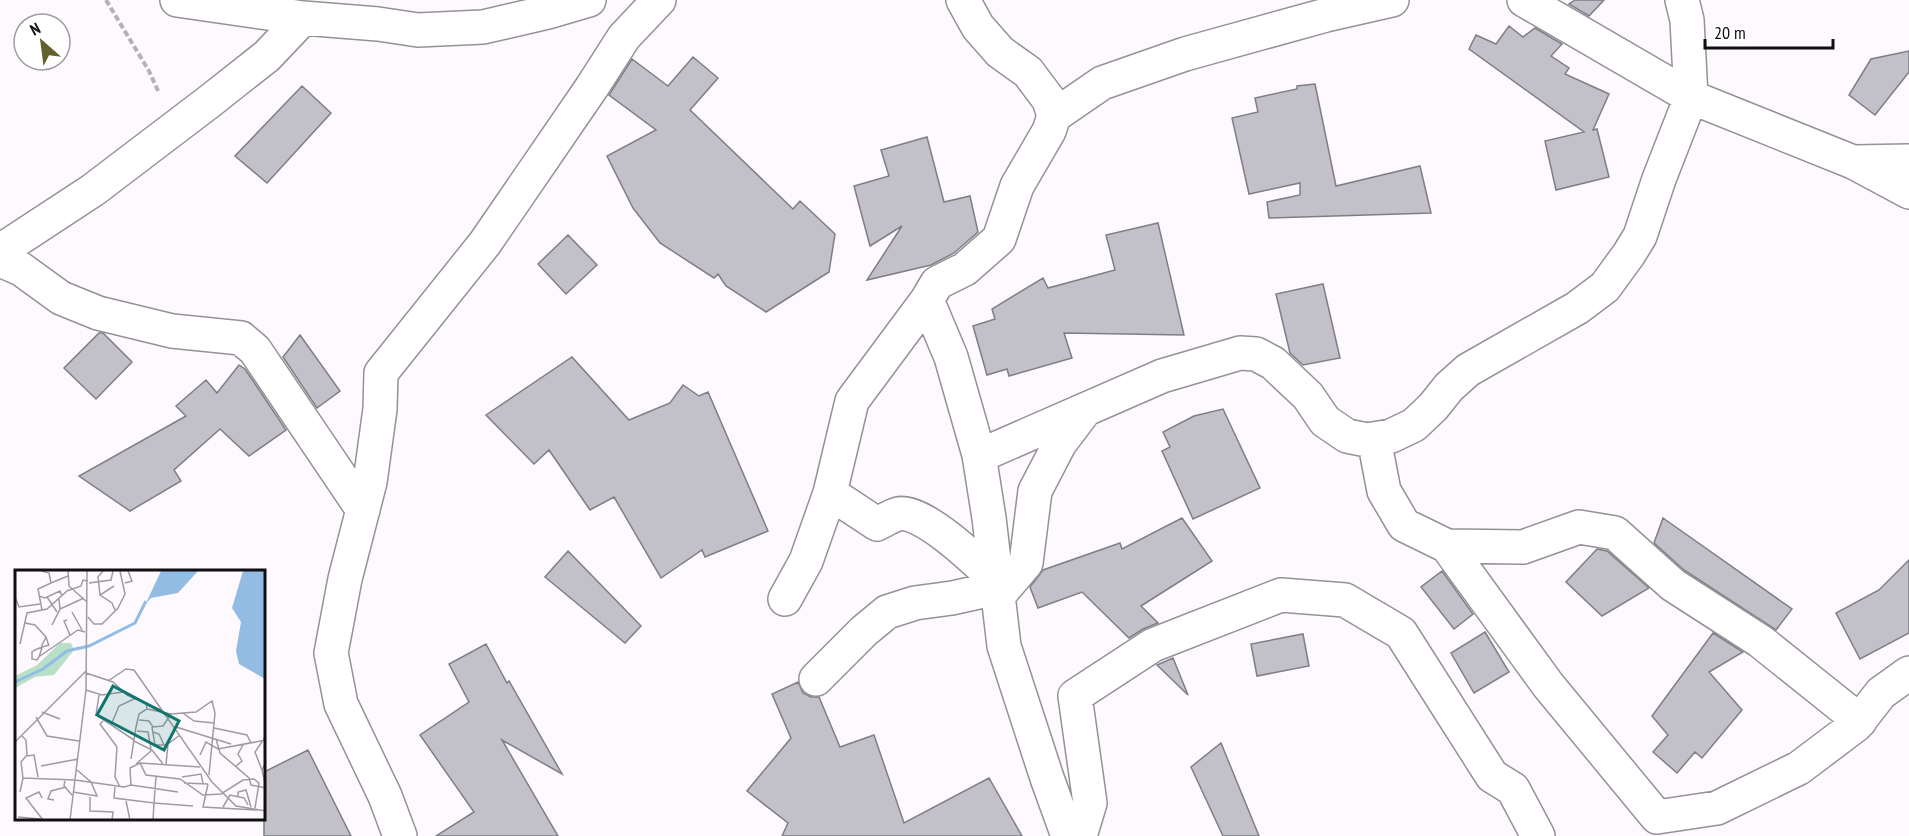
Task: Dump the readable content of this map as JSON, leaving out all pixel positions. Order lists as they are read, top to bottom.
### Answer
{
  "scale_bar": "20 m",
  "north": "top left"
}
